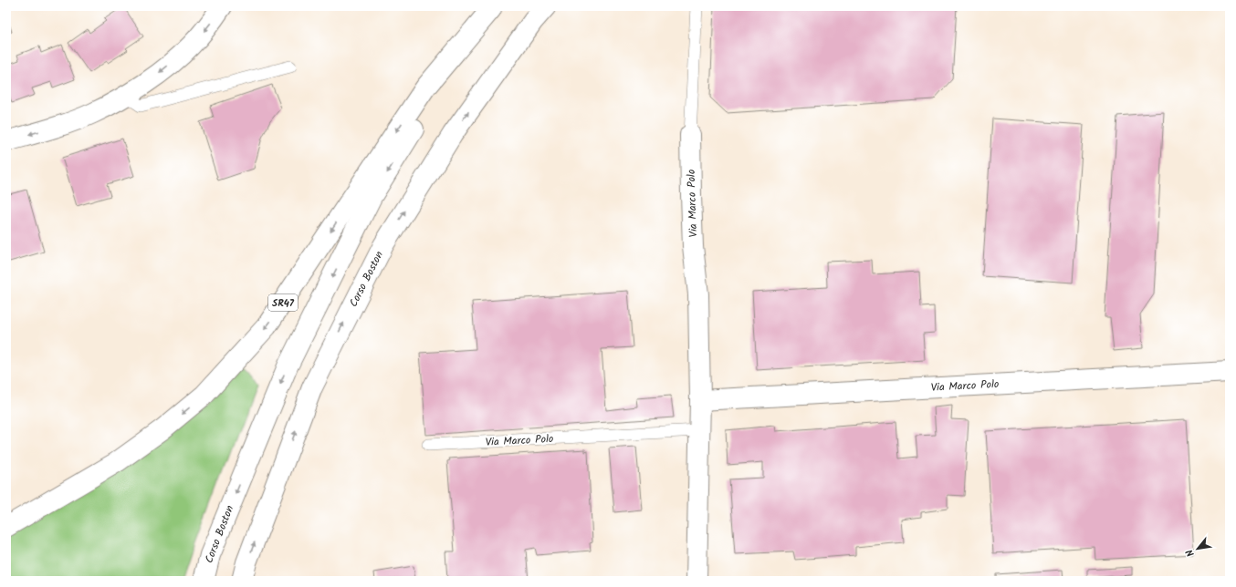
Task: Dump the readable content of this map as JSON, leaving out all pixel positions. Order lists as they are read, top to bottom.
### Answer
{
  "streets": {
    "main road": ["Via Marco Polo", "Corso Boston", "SR47"]
  },
  "crossings": [
    ["Corso Boston", "SR47"]
  ],
  "north": "bottom left"
}
